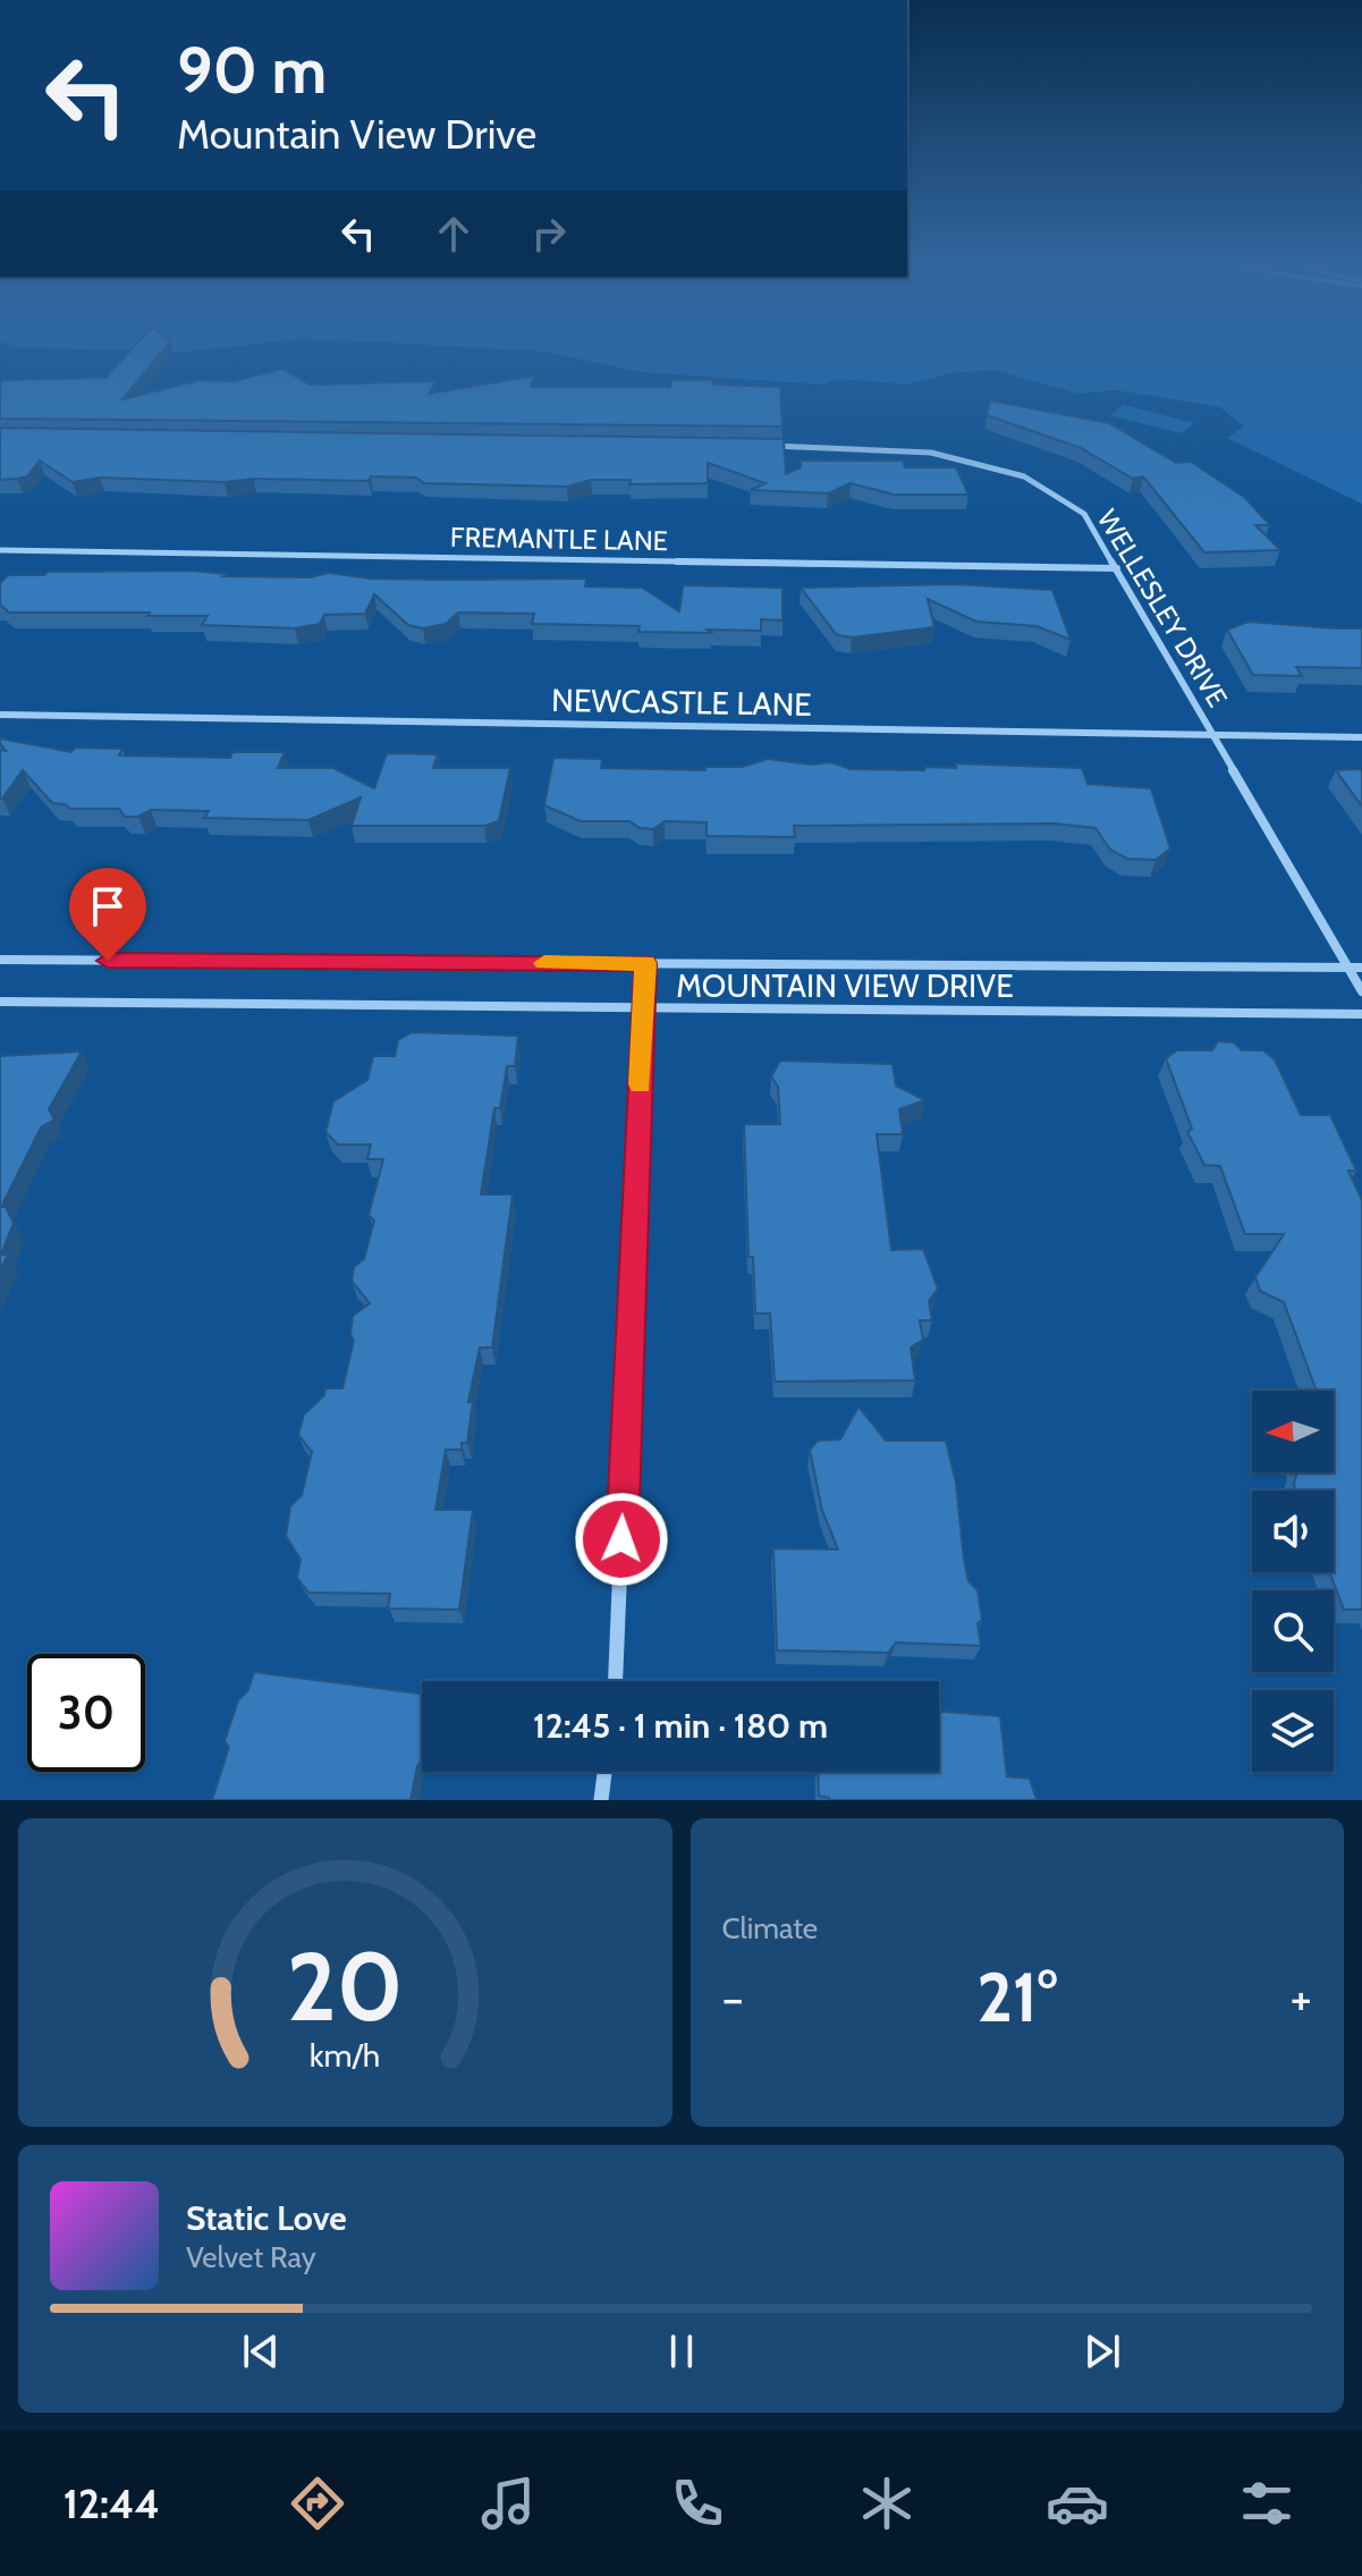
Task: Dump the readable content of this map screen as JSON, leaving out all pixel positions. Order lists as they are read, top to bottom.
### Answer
{
  "streets": {
    "street": [
      "FREMANTLE LANE",
      "WELLESLEY DRIVE",
      "NEWCASTLE LANE",
      "MOUNTAIN VIEW DRIVE"
    ]
  },
  "crossings": [
    ["FREMANTLE LANE", "WELLESLEY DRIVE"],
    ["WELLESLEY DRIVE", "NEWCASTLE LANE"],
    ["WELLESLEY DRIVE", "MOUNTAIN VIEW DRIVE"]
  ],
  "north": "left",
  "page": {
    "turn": ["90 m", "Mountain View Drive"],
    "limit": "30",
    "trip": "12:45 · 1 min · 180 m",
    "tile": "Climate",
    "heat": ["−", "21°", "+"],
    "song": ["Static Love", "Velvet Ray"],
    "tabs": "12:44",
    "gauge": ["20", "km/h"]
  }
}
